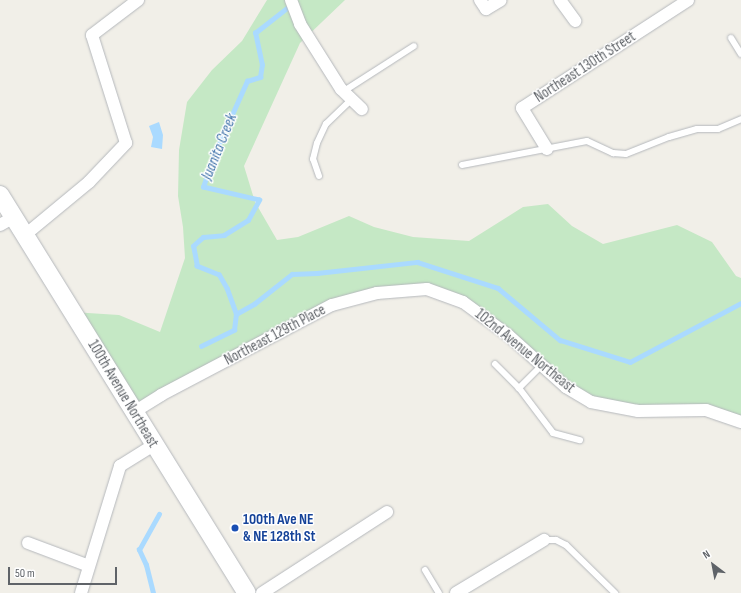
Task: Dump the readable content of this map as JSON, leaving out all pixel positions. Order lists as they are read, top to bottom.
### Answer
{
  "streets": {
    "main road": ["100th Avenue Northeast"],
    "street": ["Northeast 130th Street", "Northeast 129th Place", "102nd Avenue Northeast"]
  },
  "crossings": [
    ["Northeast 129th Place", "102nd Avenue Northeast"],
    ["Northeast 129th Place", "100th Avenue Northeast"]
  ],
  "water": ["Juanita Creek"],
  "places": ["100th Ave NE & NE 128th St"],
  "scale_bar": "50 m",
  "north": "top left"
}
